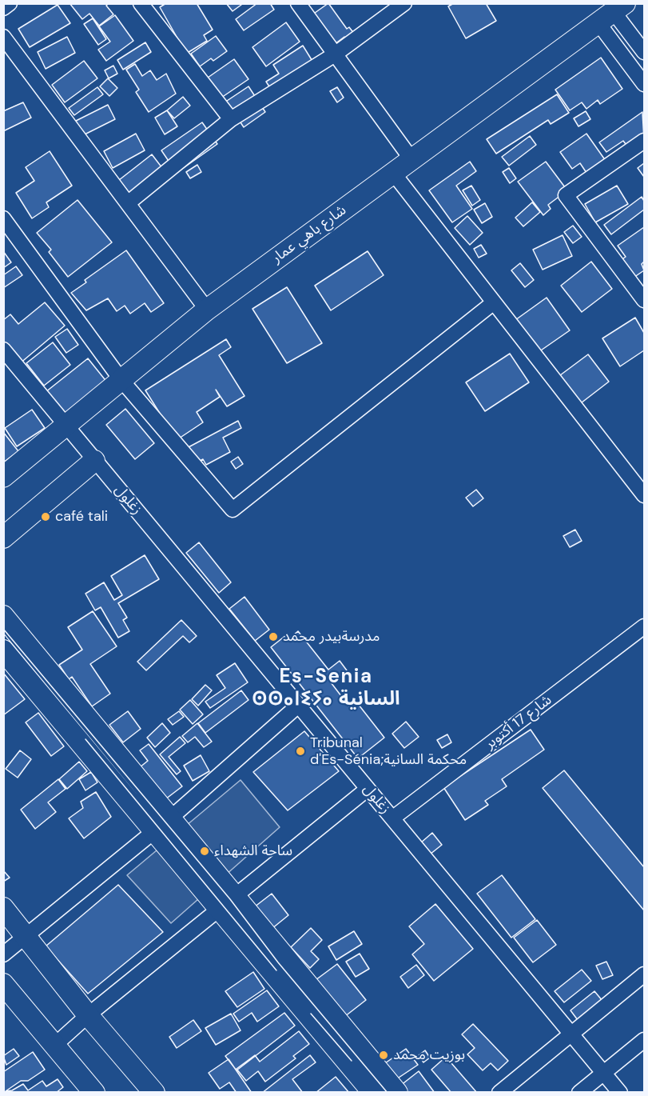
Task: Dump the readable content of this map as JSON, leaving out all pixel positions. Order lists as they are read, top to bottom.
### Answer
{
  "streets": {
    "main road": ["شارع باهي عمار"],
    "street": ["زغلول", "شارع 17 أكتوبر"]
  },
  "crossings": [
    ["شارع باهي عمار", "زغلول"],
    ["زغلول", "شارع 17 أكتوبر"]
  ],
  "districts": ["Es-Senia ⵙⵙⴰⵏⵉⵢⴰ السانية"],
  "places": [
    "café tali",
    "مدرسةبيدر محمد",
    "Tribunal d'Es-Sénia;محكمة السانية",
    "ساحة الشهداء",
    "بوزيت محمد"
  ]
}
